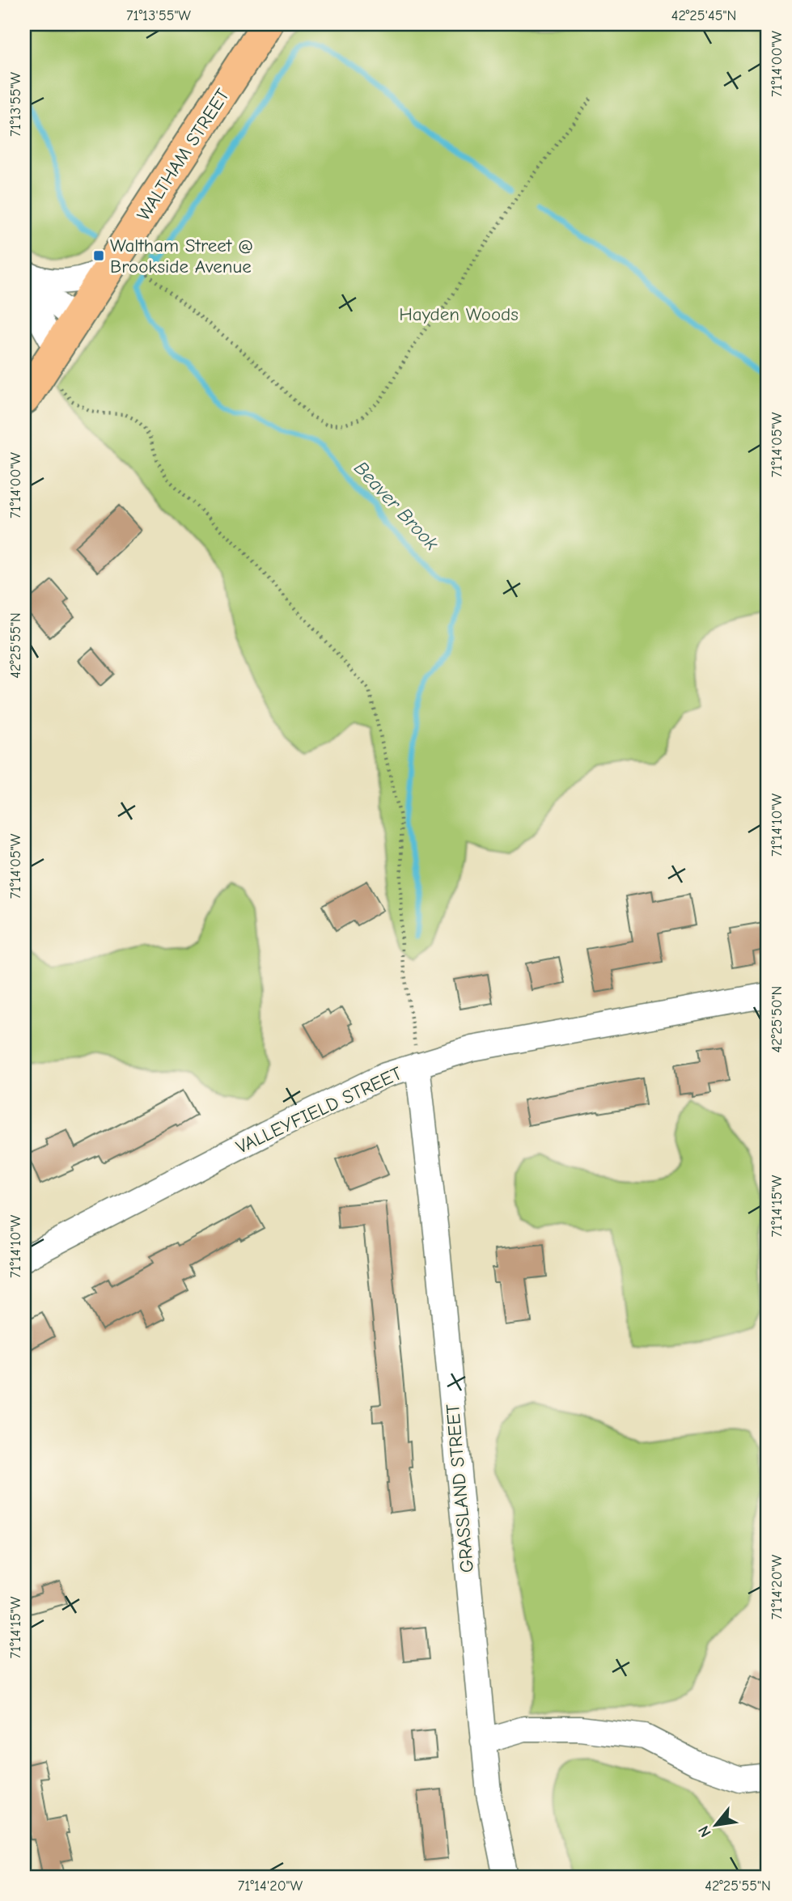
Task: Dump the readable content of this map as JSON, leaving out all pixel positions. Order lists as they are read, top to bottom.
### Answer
{
  "streets": {
    "main road": ["WALTHAM STREET"],
    "street": ["VALLEYFIELD STREET", "GRASSLAND STREET"]
  },
  "crossings": [
    ["VALLEYFIELD STREET", "GRASSLAND STREET"]
  ],
  "water": ["Beaver Brook"],
  "parks": ["Hayden Woods"],
  "places": {
    "transit": ["Waltham Street @ Brookside Avenue"]
  },
  "north": "bottom left",
  "coordinates": [
    "71°13'55\"W",
    "42°25'45\"N",
    "71°14'00\"W",
    "71°14'05\"W",
    "42°25'55\"N",
    "71°14'10\"W",
    "42°25'50\"N",
    "71°14'15\"W",
    "71°14'20\"W"
  ]
}
